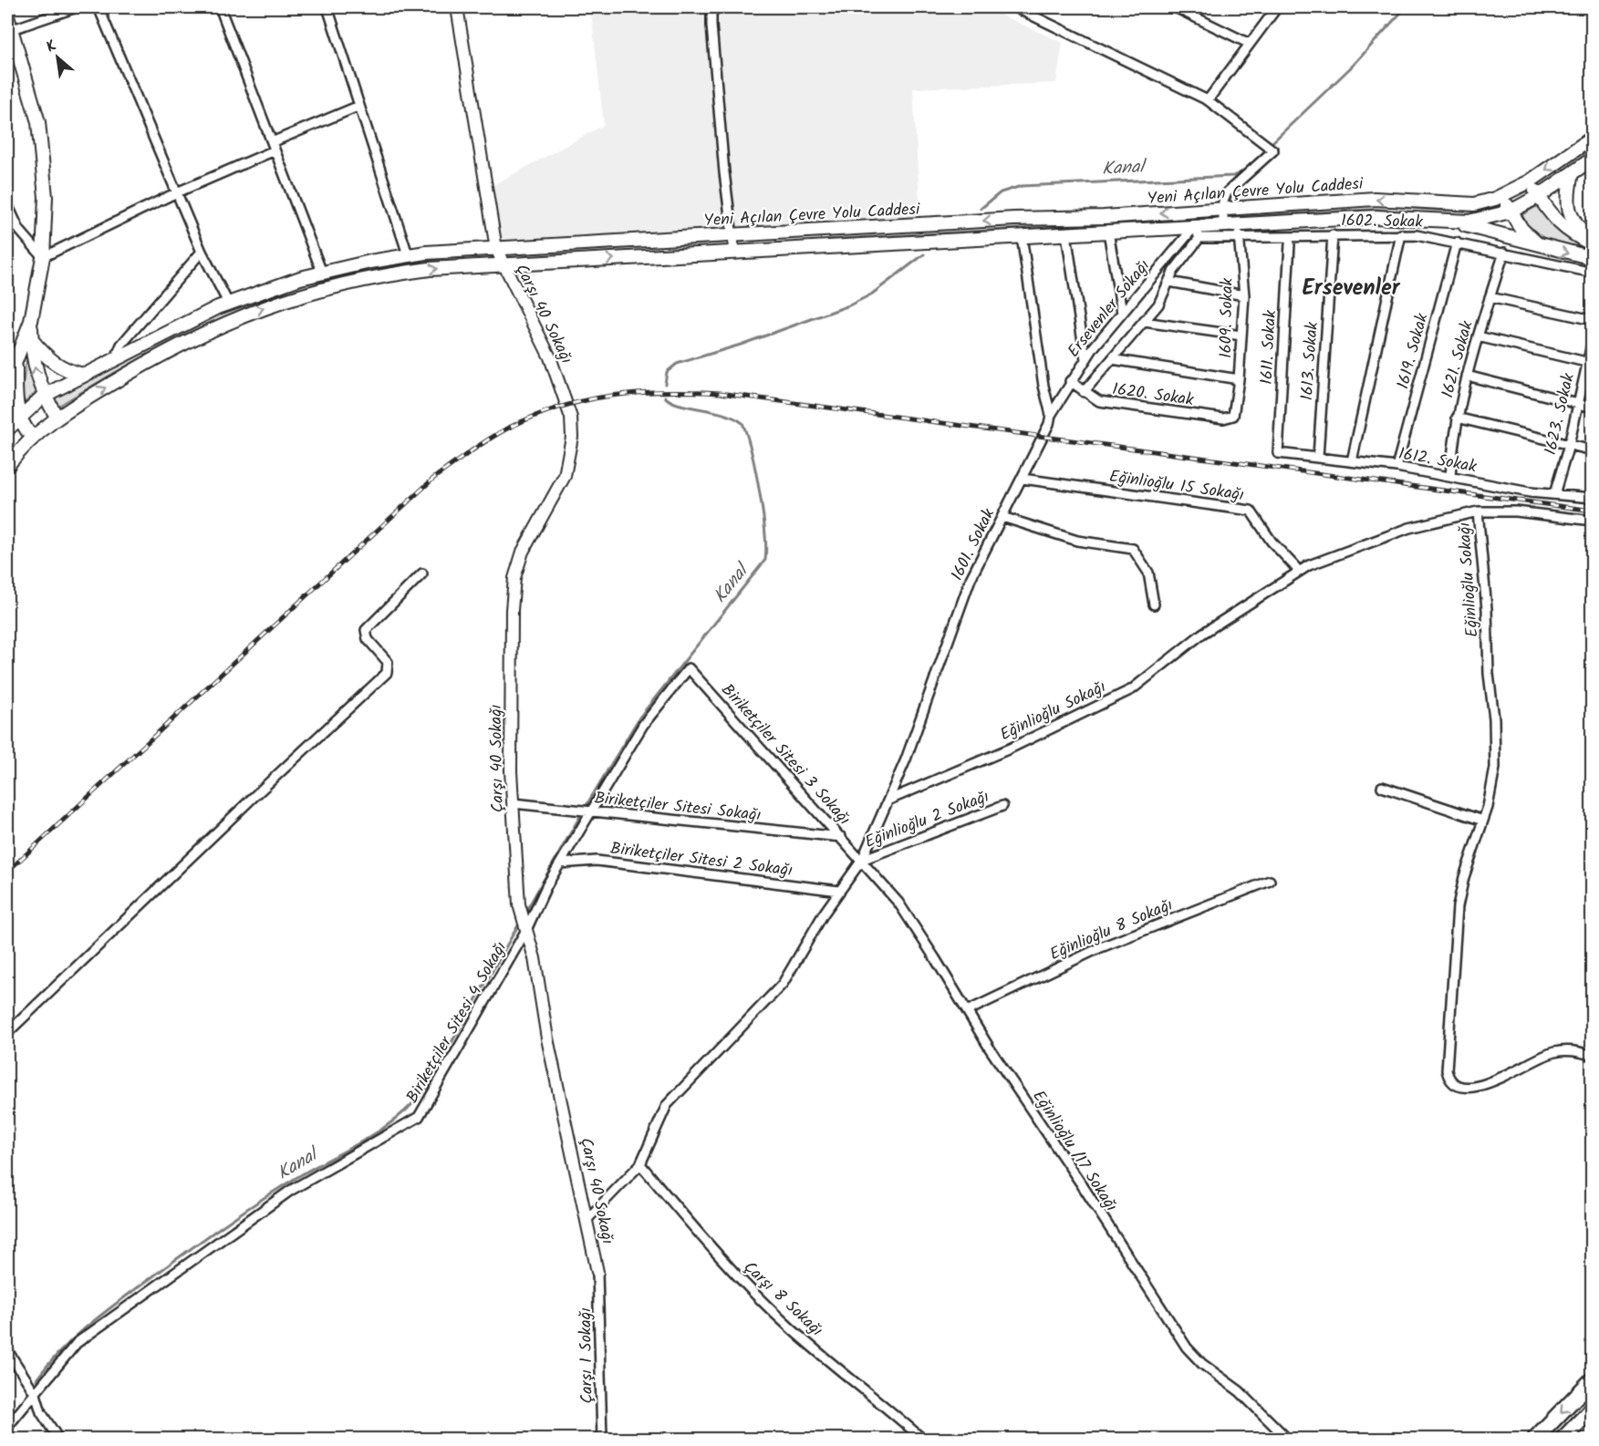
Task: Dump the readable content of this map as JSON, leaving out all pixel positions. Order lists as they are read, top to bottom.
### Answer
{
  "streets": {
    "main road": ["Yeni Açılan Çevre Yolu Caddesi"],
    "street": [
      "1602. Sokak",
      "Ersevenler Sokağı",
      "Çarşı 40 Sokağı",
      "1609. Sokak",
      "1611. Sokak",
      "1619. Sokak",
      "1621. Sokak",
      "1613. Sokak",
      "1620. Sokak",
      "1623. Sokak",
      "1612. Sokak",
      "Eğinlioğlu 15 Sokağı",
      "1601. Sokak",
      "Eğinlioğlu Sokağı",
      "Biriketçiler Sitesi 3 Sokağı",
      "Biriketçiler Sitesi Sokağı",
      "Eğinlioğlu 2 Sokağı",
      "Biriketçiler Sitesi 2 Sokağı",
      "Eğinlioğlu 8 Sokağı",
      "Biriketçiler Sitesi 4 Sokağı",
      "Eğinlioğlu /17 Sokağı",
      "Çarşı 8 Sokağı",
      "Çarşı 1 Sokağı"
    ]
  },
  "crossings": [
    ["Yeni Açılan Çevre Yolu Caddesi", "1602. Sokak"],
    ["Yeni Açılan Çevre Yolu Caddesi", "Ersevenler Sokağı"],
    ["Yeni Açılan Çevre Yolu Caddesi", "Çarşı 40 Sokağı"],
    ["Yeni Açılan Çevre Yolu Caddesi", "1609. Sokak"],
    ["1602. Sokak", "Ersevenler Sokağı"],
    ["1602. Sokak", "1609. Sokak"],
    ["1602. Sokak", "1619. Sokak"],
    ["1602. Sokak", "1621. Sokak"],
    ["1602. Sokak", "1613. Sokak"],
    ["Ersevenler Sokağı", "1620. Sokak"],
    ["Ersevenler Sokağı", "1601. Sokak"],
    ["Çarşı 40 Sokağı", "Biriketçiler Sitesi Sokağı"],
    ["Çarşı 40 Sokağı", "Biriketçiler Sitesi 4 Sokağı"],
    ["Çarşı 40 Sokağı", "Çarşı 1 Sokağı"],
    ["1609. Sokak", "1620. Sokak"],
    ["1611. Sokak", "1612. Sokak"],
    ["1619. Sokak", "1612. Sokak"],
    ["1621. Sokak", "1612. Sokak"],
    ["1613. Sokak", "1612. Sokak"],
    ["1623. Sokak", "1612. Sokak"],
    ["Eğinlioğlu 15 Sokağı", "1601. Sokak"],
    ["Eğinlioğlu 15 Sokağı", "Eğinlioğlu Sokağı"],
    ["1601. Sokak", "Eğinlioğlu Sokağı"],
    ["1601. Sokak", "Biriketçiler Sitesi 3 Sokağı"],
    ["1601. Sokak", "Eğinlioğlu 2 Sokağı"],
    ["1601. Sokak", "Biriketçiler Sitesi 2 Sokağı"],
    ["1601. Sokak", "Eğinlioğlu /17 Sokağı"],
    ["1601. Sokak", "Çarşı 8 Sokağı"],
    ["Biriketçiler Sitesi 3 Sokağı", "Biriketçiler Sitesi Sokağı"],
    ["Biriketçiler Sitesi 3 Sokağı", "Eğinlioğlu 2 Sokağı"],
    ["Biriketçiler Sitesi 3 Sokağı", "Biriketçiler Sitesi 4 Sokağı"],
    ["Biriketçiler Sitesi 3 Sokağı", "Eğinlioğlu /17 Sokağı"],
    ["Biriketçiler Sitesi Sokağı", "Biriketçiler Sitesi 4 Sokağı"],
    ["Eğinlioğlu 2 Sokağı", "Eğinlioğlu /17 Sokağı"],
    ["Biriketçiler Sitesi 2 Sokağı", "Biriketçiler Sitesi 4 Sokağı"],
    ["Eğinlioğlu 8 Sokağı", "Eğinlioğlu /17 Sokağı"]
  ],
  "districts": ["Ersevenler"],
  "water": ["Kanal"],
  "north": "top left"
}
